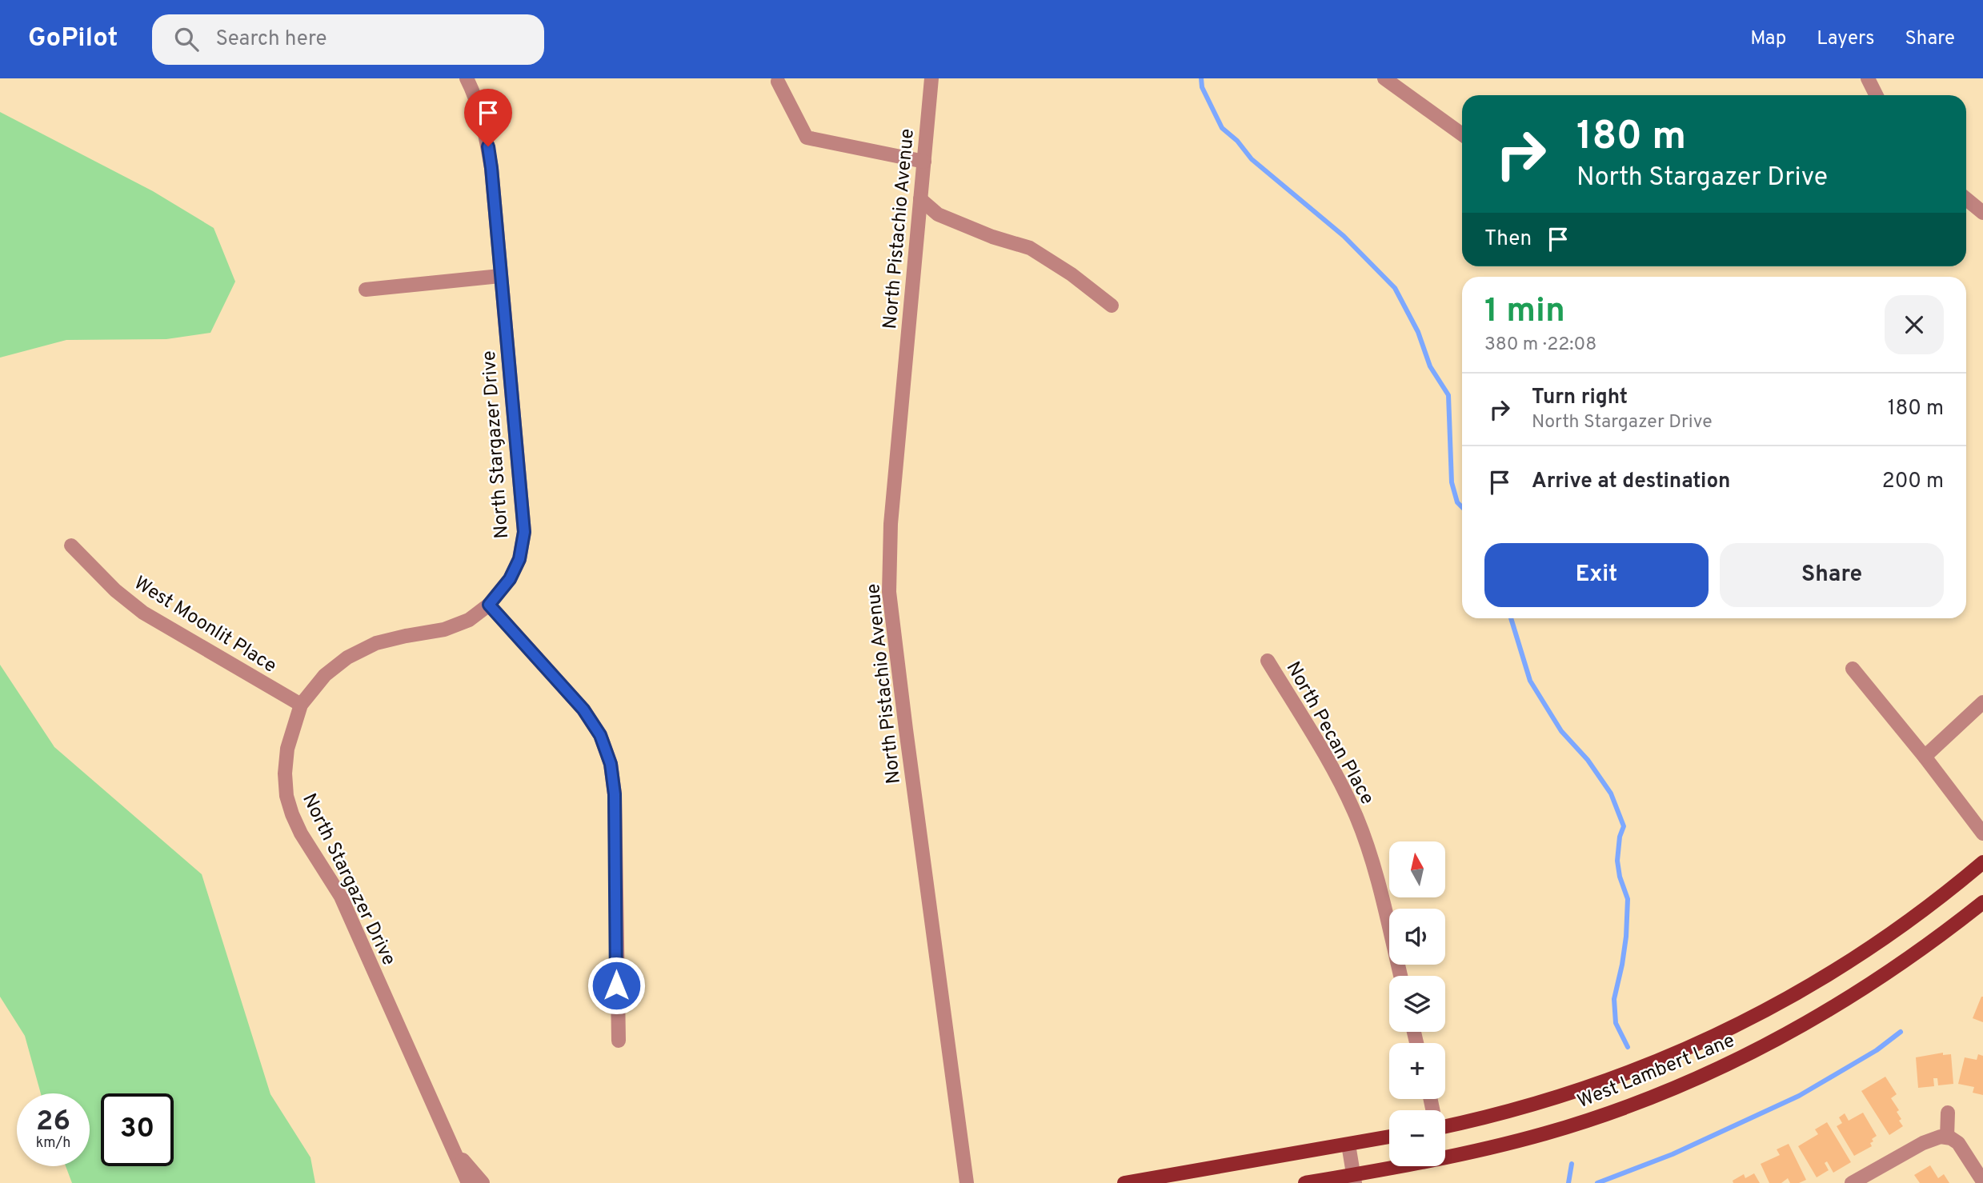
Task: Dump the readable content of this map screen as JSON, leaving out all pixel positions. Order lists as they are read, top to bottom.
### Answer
{
  "streets": {
    "main road": ["West Lambert Lane"],
    "street": [
      "North Pistachio Avenue",
      "North Stargazer Drive",
      "West Moonlit Place",
      "North Pecan Place"
    ]
  },
  "crossings": [
    ["North Stargazer Drive", "West Moonlit Place"]
  ],
  "north": "top",
  "page": {
    "header": "GoPilot",
    "search": "Search here",
    "nav": ["Map", "Layers", "Share"],
    "turn": ["180 m", "North Stargazer Drive"],
    "then": "Then",
    "heading": ["1 min", "380 m · 22:08"],
    "list": [
      {
        "name": "Turn right",
        "note": "North Stargazer Drive",
        "value": "180 m"
      },
      {
        "name": "Arrive at destination",
        "value": "200 m"
      }
    ],
    "buttons": ["Exit", "Share"],
    "map_buttons": ["+", "−"],
    "speed": "26 km/h",
    "limit": "30"
  }
}
